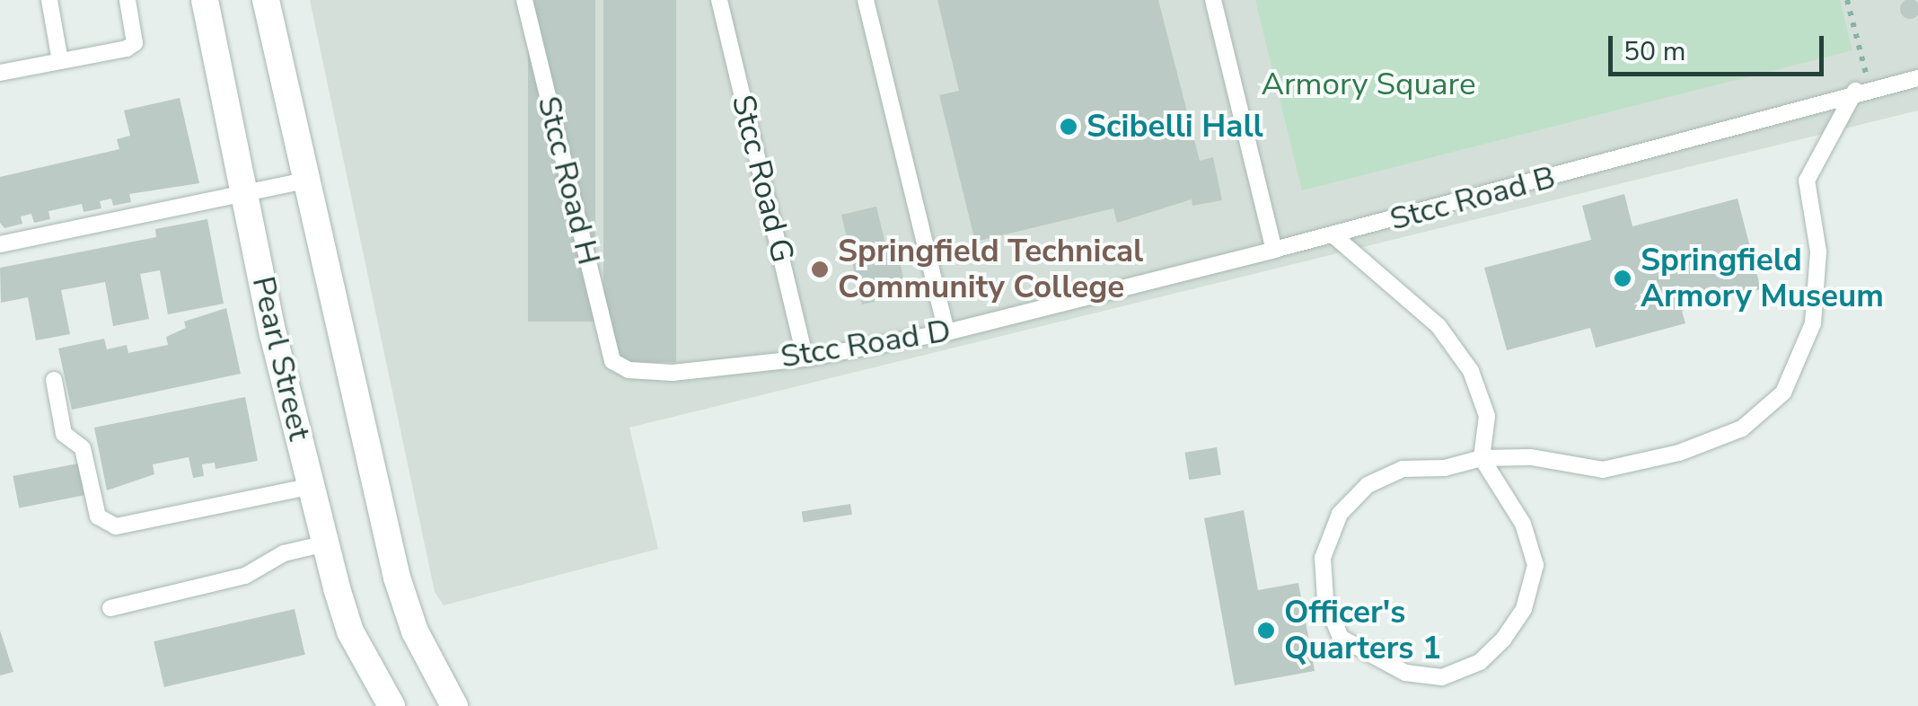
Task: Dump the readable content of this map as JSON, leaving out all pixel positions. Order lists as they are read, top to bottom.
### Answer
{
  "streets": {
    "street": ["Pearl Street"],
    "lane": [
      "Stcc Road G",
      "Stcc Road H",
      "Stcc Road B",
      "Stcc Road D"
    ]
  },
  "crossings": [
    ["Stcc Road G", "Stcc Road D"],
    ["Stcc Road H", "Stcc Road D"],
    ["Stcc Road B", "Stcc Road D"]
  ],
  "parks": ["Armory Square"],
  "places": [
    "Scibelli Hall",
    "Springfield Technical Community College",
    "Springfield Armory Museum",
    "Officer's Quarters 1"
  ],
  "scale_bar": "50 m"
}
